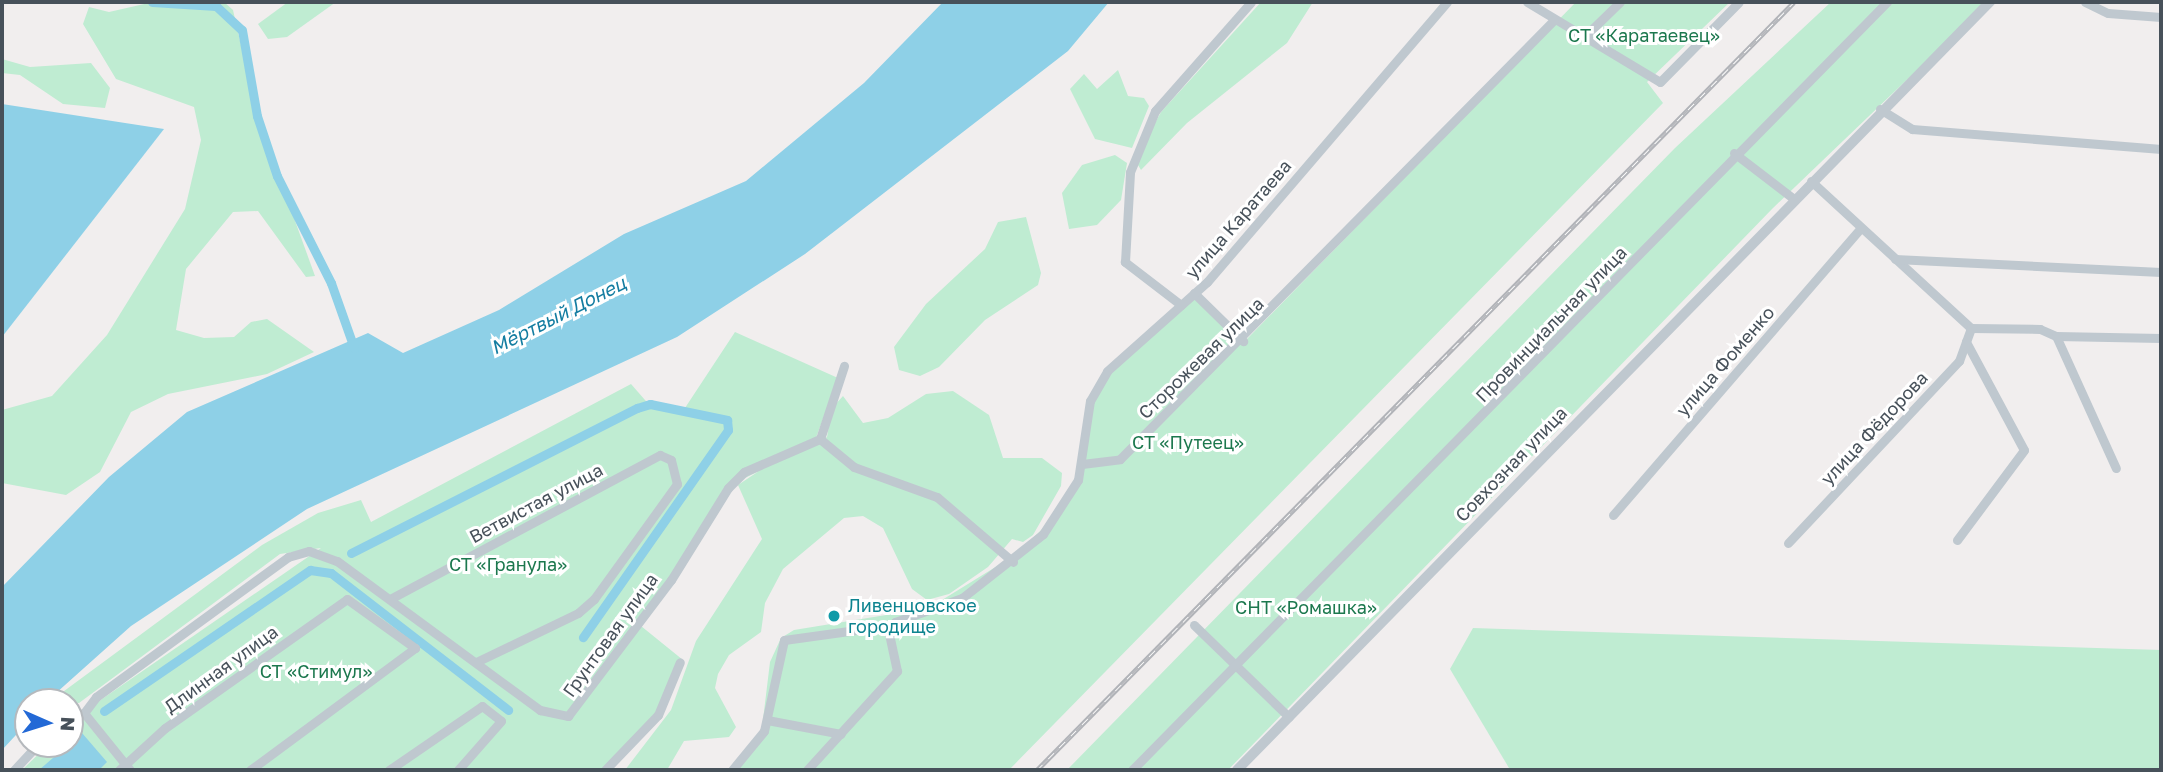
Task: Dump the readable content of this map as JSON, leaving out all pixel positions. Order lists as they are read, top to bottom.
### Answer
{
  "streets": {
    "street": [
      "улица Каратаева",
      "Провинциальная улица",
      "Сторожевая улица",
      "улица Фоменко",
      "улица Фёдорова",
      "Совхозная улица",
      "Ветвистая улица",
      "Грунтовая улица",
      "Длинная улица"
    ]
  },
  "crossings": [
    ["улица Каратаева", "Сторожевая улица"],
    ["Ветвистая улица", "Грунтовая улица"]
  ],
  "water": ["Мёртвый Донец"],
  "parks": [
    "СТ «Каратаевец»",
    "СТ «Путеец»",
    "СТ «Гранула»",
    "СНТ «Ромашка»",
    "СТ «Стимул»"
  ],
  "places": ["Ливенцовское городище"],
  "north": "right"
}
